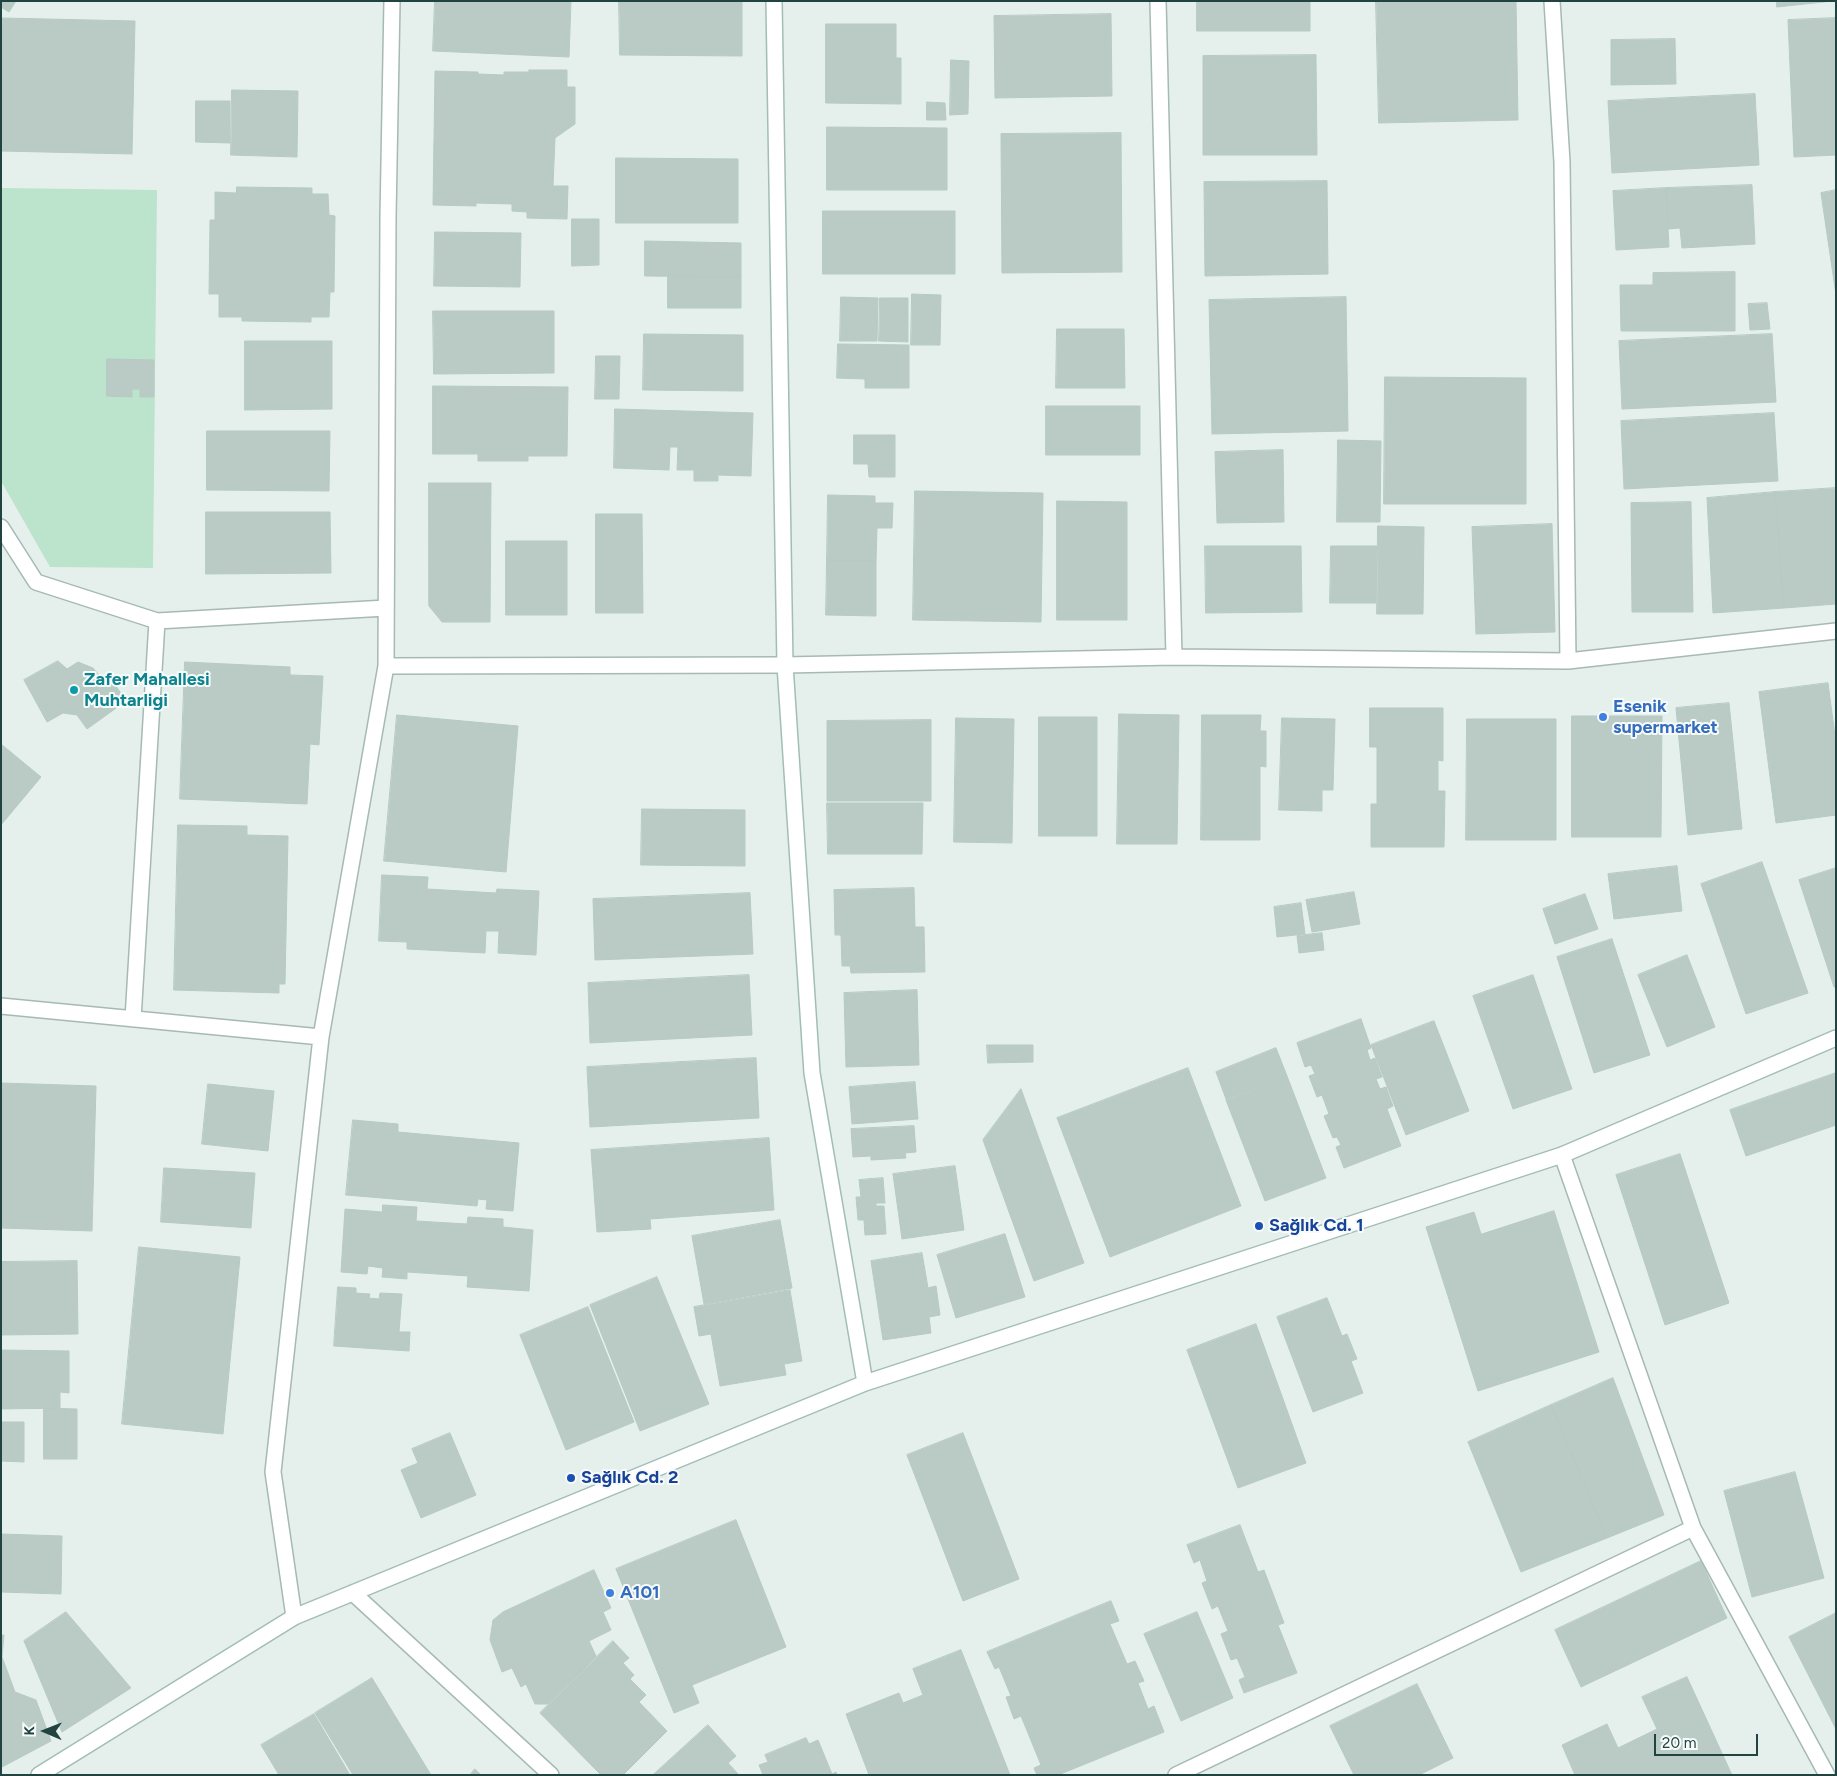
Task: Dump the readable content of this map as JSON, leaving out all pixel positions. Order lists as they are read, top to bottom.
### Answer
{
  "places": [
    "Zafer Mahallesi Muhtarligi",
    "Esenik supermarket",
    "Sağlık Cd. 1",
    "Sağlık Cd. 2",
    "A101"
  ],
  "scale_bar": "20 m",
  "north": "left"
}
